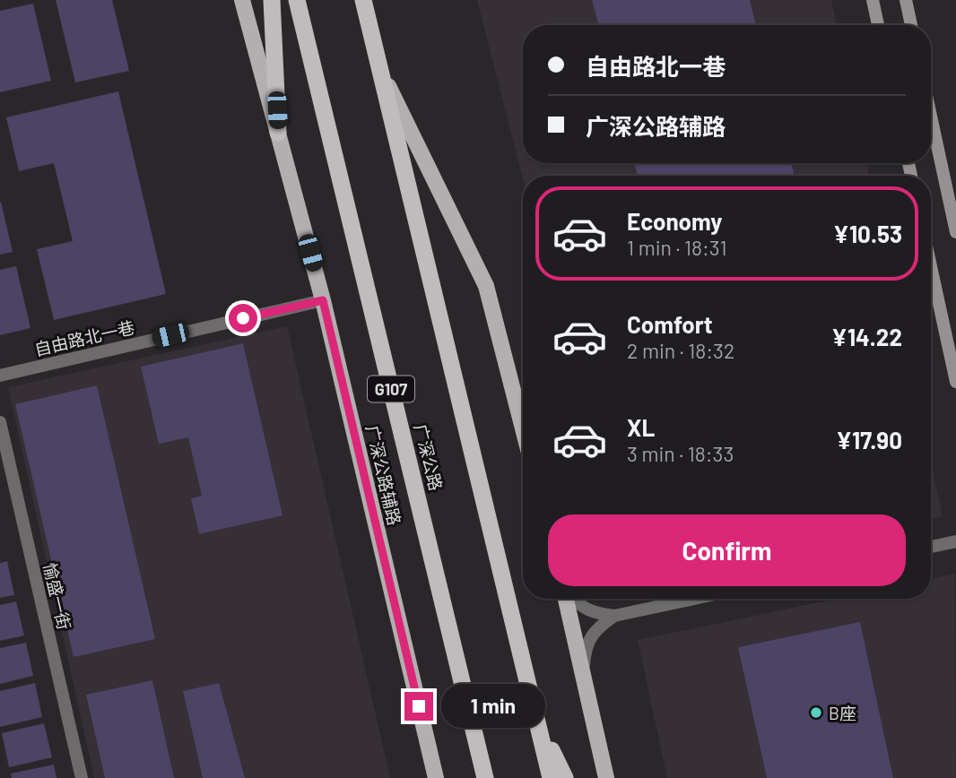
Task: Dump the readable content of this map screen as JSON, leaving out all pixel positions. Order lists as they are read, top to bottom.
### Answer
{
  "streets": {
    "highway": ["G107", "广深公路"],
    "main road": ["广深公路辅路"],
    "street": ["自由路北一巷", "愉盛一街"]
  },
  "crossings": [
    ["自由路北一巷", "广深公路辅路"]
  ],
  "places": ["B座"],
  "page": {
    "banner": ["自由路北一巷", "广深公路辅路"],
    "list": [
      {
        "name": "Economy",
        "note": "1 min · 18:31",
        "value": "¥10.53"
      },
      {
        "name": "Comfort",
        "note": "2 min · 18:32",
        "value": "¥14.22"
      },
      {
        "name": "XL",
        "note": "3 min · 18:33",
        "value": "¥17.90"
      }
    ],
    "buttons": "Confirm",
    "bubble": "1 min"
  }
}
